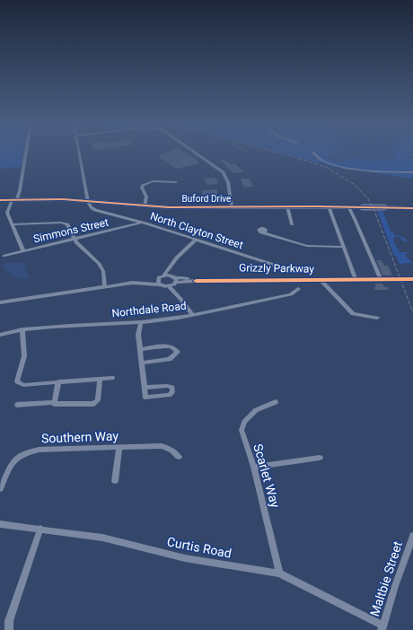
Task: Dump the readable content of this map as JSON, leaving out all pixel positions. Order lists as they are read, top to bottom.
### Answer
{
  "streets": {
    "highway": ["Buford Drive"],
    "street": [
      "Simmons Street",
      "North Clayton Street",
      "Grizzly Parkway",
      "Northdale Road",
      "Southern Way",
      "Scarlet Way",
      "Curtis Road",
      "Maltbie Street"
    ]
  },
  "crossings": [
    ["Simmons Street", "North Clayton Street"],
    ["Scarlet Way", "Curtis Road"],
    ["Curtis Road", "Maltbie Street"]
  ]
}
